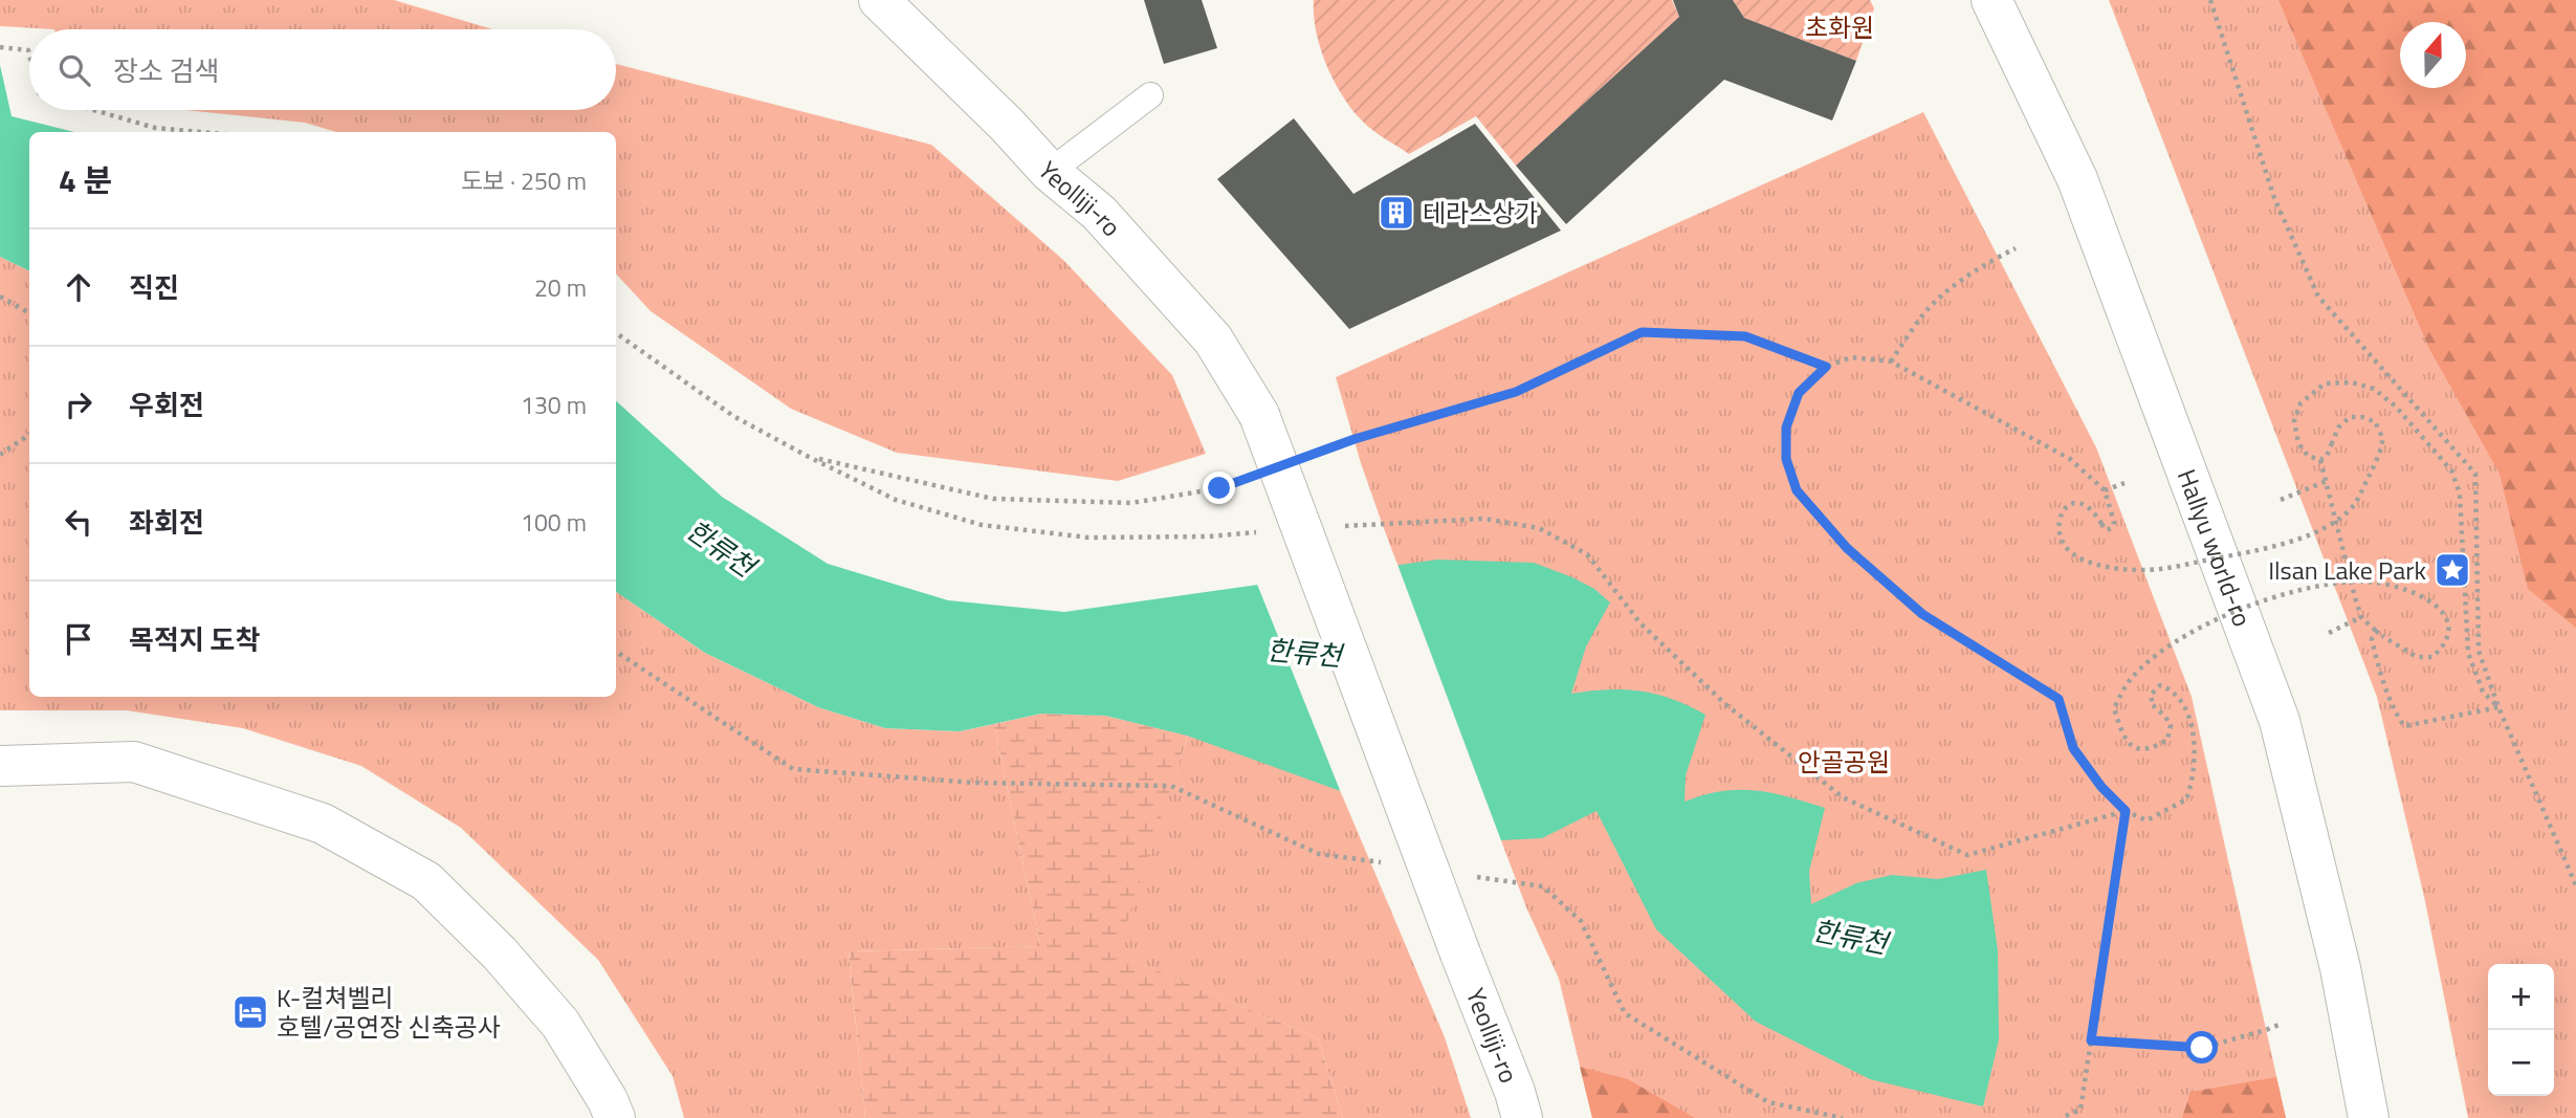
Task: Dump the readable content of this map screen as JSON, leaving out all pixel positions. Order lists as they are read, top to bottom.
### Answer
{
  "streets": {
    "street": ["Yeolliji-ro", "Hallyu world-ro"]
  },
  "water": ["한류천"],
  "parks": ["초화원", "안골공원"],
  "places": {
    "building": ["테라스상가"],
    "place": ["Ilsan Lake Park"],
    "hotel": ["K-컬쳐벨리 호텔/공연장 신축공사"]
  },
  "north": "top",
  "page": {
    "search": "장소 검색",
    "heading": ["4 분", "도보 · 250 m"],
    "list": [
      ["직진", "20 m"],
      ["우회전", "130 m"],
      ["좌회전", "100 m"],
      "목적지 도착"
    ],
    "map_buttons": ["+", "−"]
  }
}
